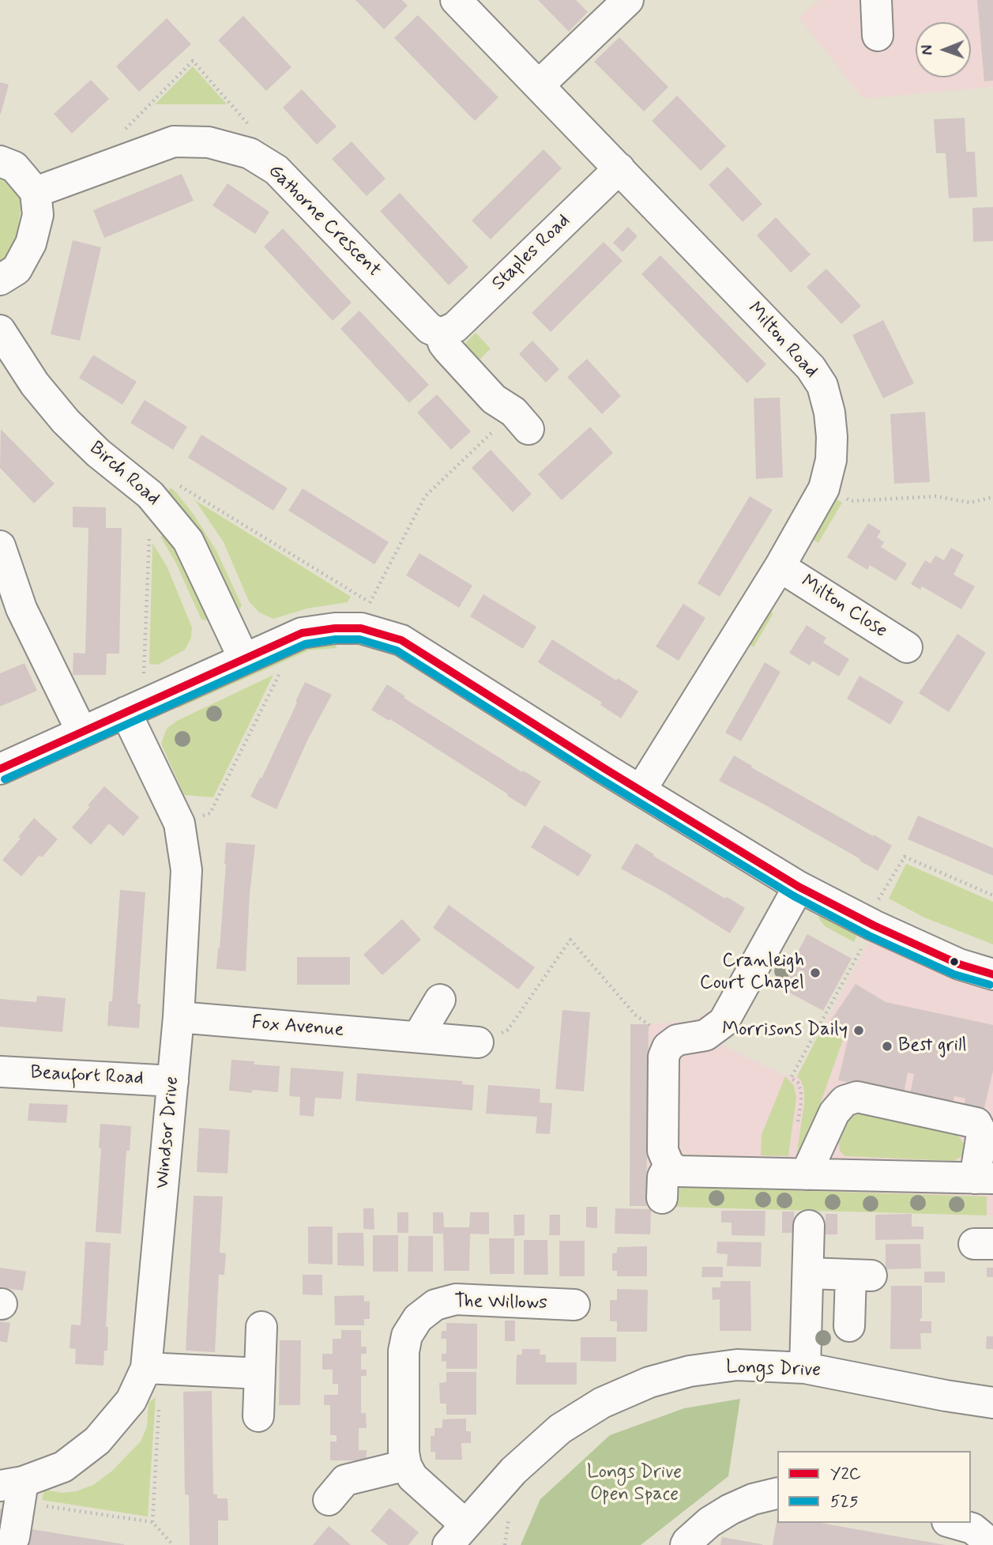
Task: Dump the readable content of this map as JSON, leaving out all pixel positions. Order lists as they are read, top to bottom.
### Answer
{
  "streets": {
    "street": [
      "Gathorne Crescent",
      "Staples Road",
      "Milton Road",
      "Birch Road",
      "Milton Close",
      "Fox Avenue",
      "Beaufort Road",
      "Windsor Drive",
      "The Willows",
      "Longs Drive"
    ]
  },
  "crossings": [
    ["Gathorne Crescent", "Staples Road"],
    ["Staples Road", "Milton Road"],
    ["Milton Road", "Milton Close"],
    ["Fox Avenue", "Windsor Drive"],
    ["Beaufort Road", "Windsor Drive"]
  ],
  "parks": ["Longs Drive Open Space"],
  "places": ["Cranleigh Court Chapel", "Morrisons Daily", "Best grill"],
  "lines": ["transit line Y2C", "transit line 525"],
  "legend": ["Y2C", "525"],
  "north": "left"
}
